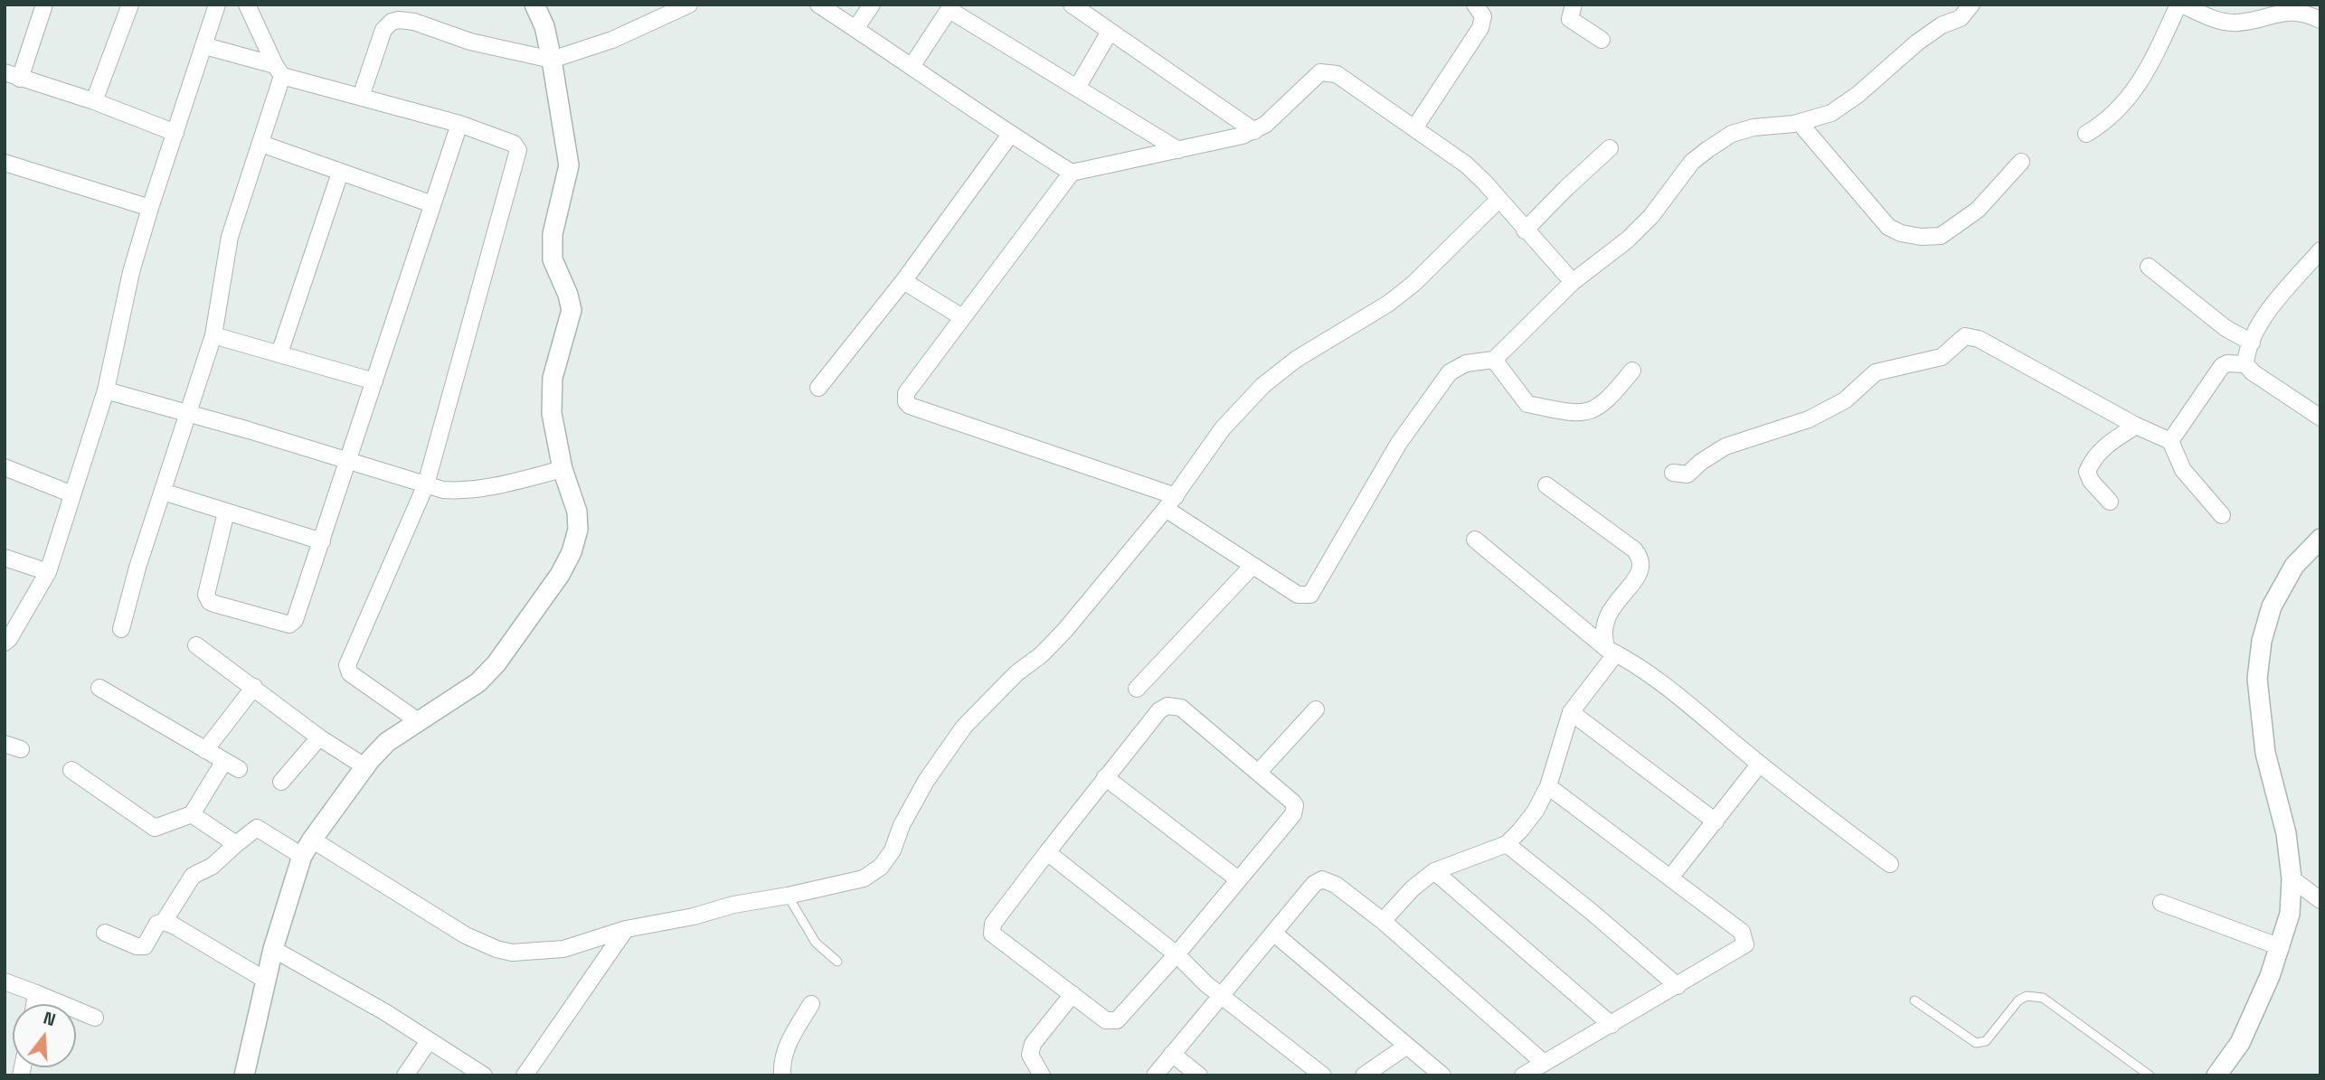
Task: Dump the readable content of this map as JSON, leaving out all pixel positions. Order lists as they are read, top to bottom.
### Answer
{
  "north": "top"
}
